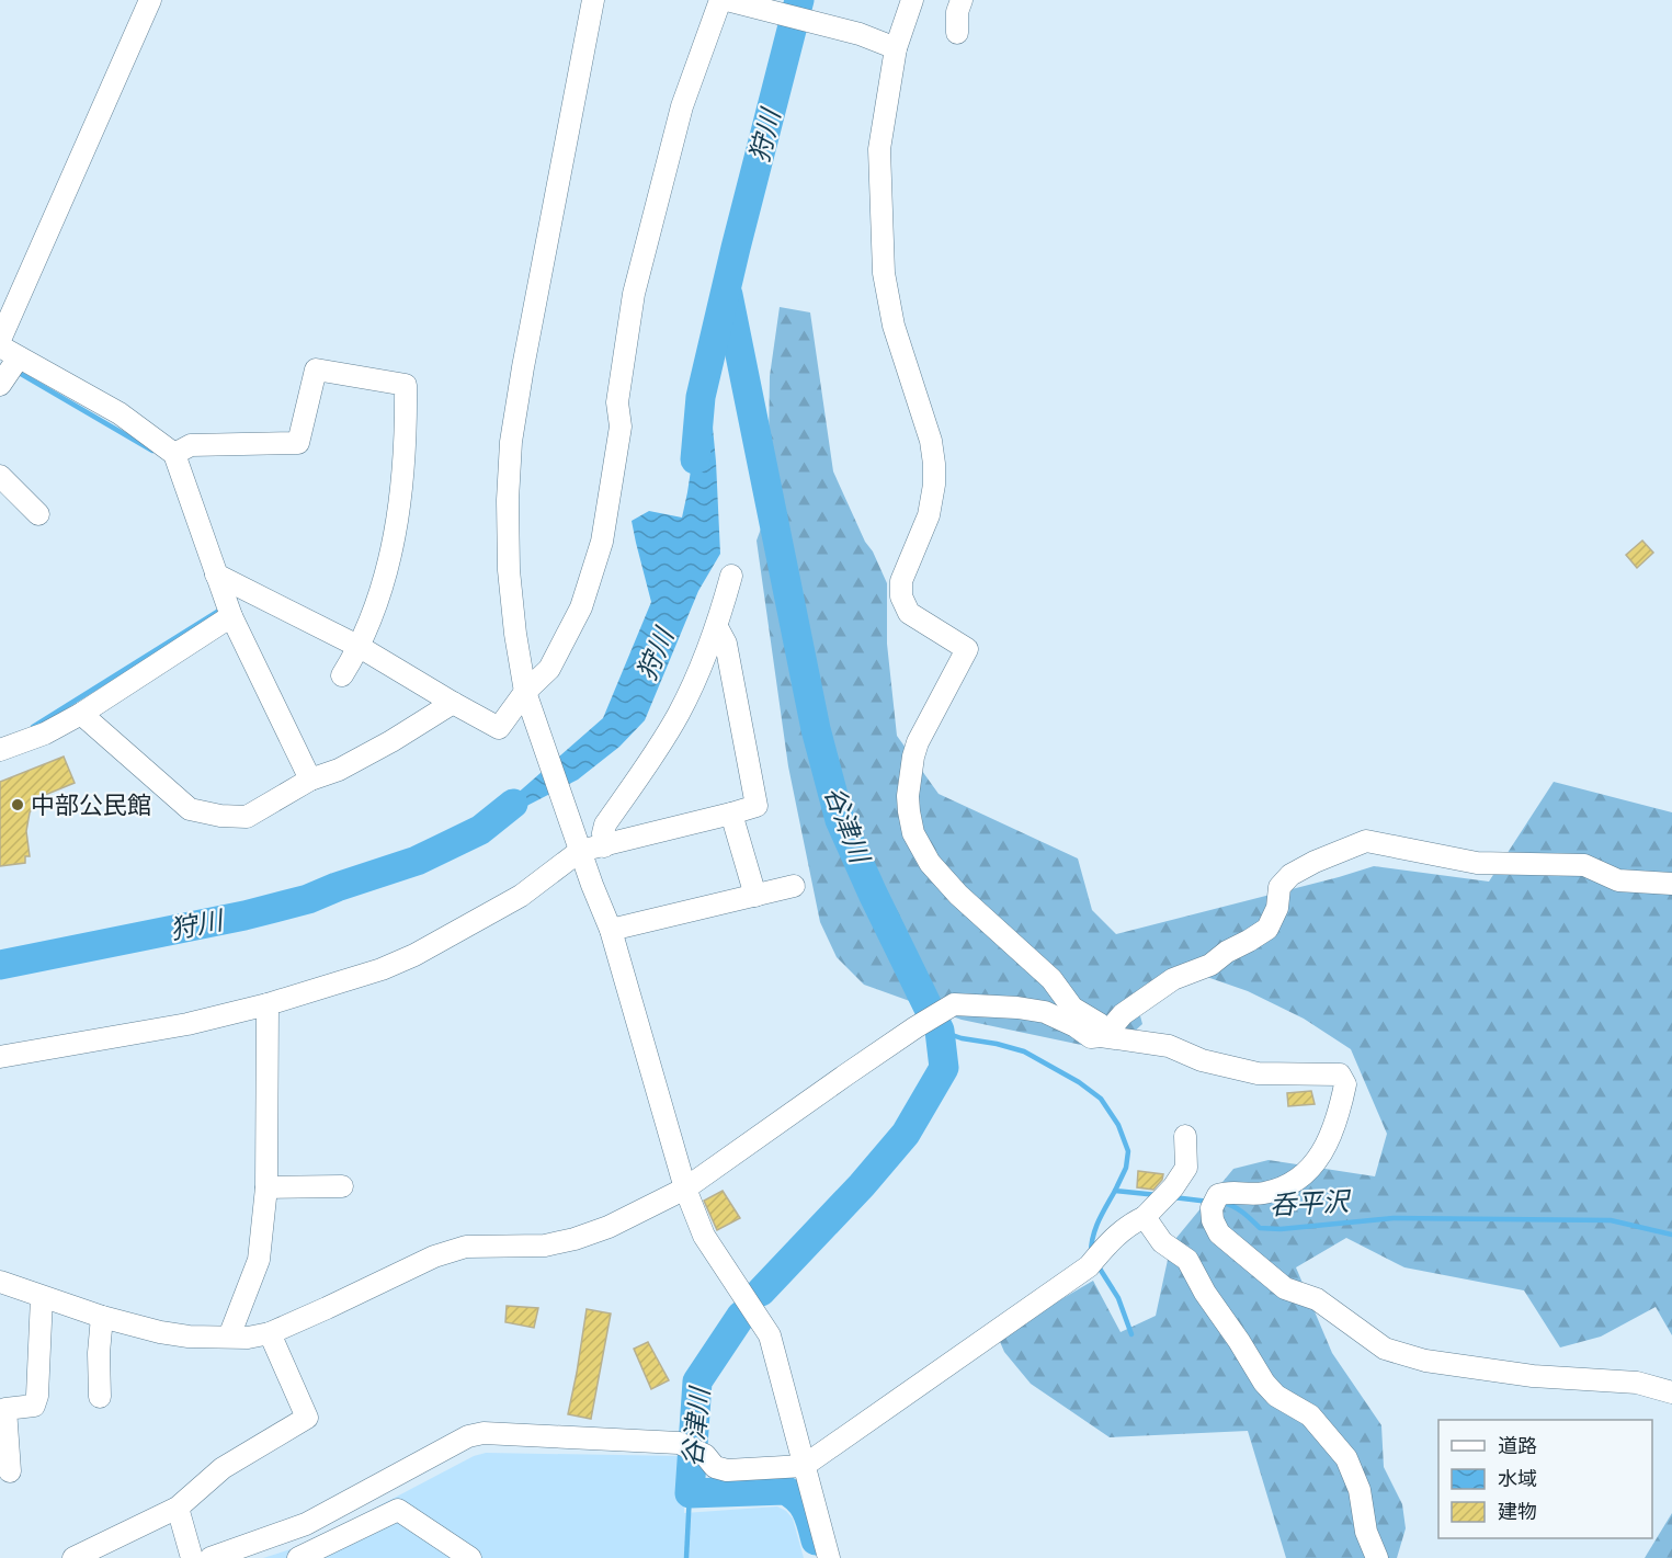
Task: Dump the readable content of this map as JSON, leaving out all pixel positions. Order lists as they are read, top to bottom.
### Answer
{
  "water": ["狩川", "谷津川", "呑平沢"],
  "places": ["中部公民館"],
  "legend": ["道路", "水域", "建物"]
}
